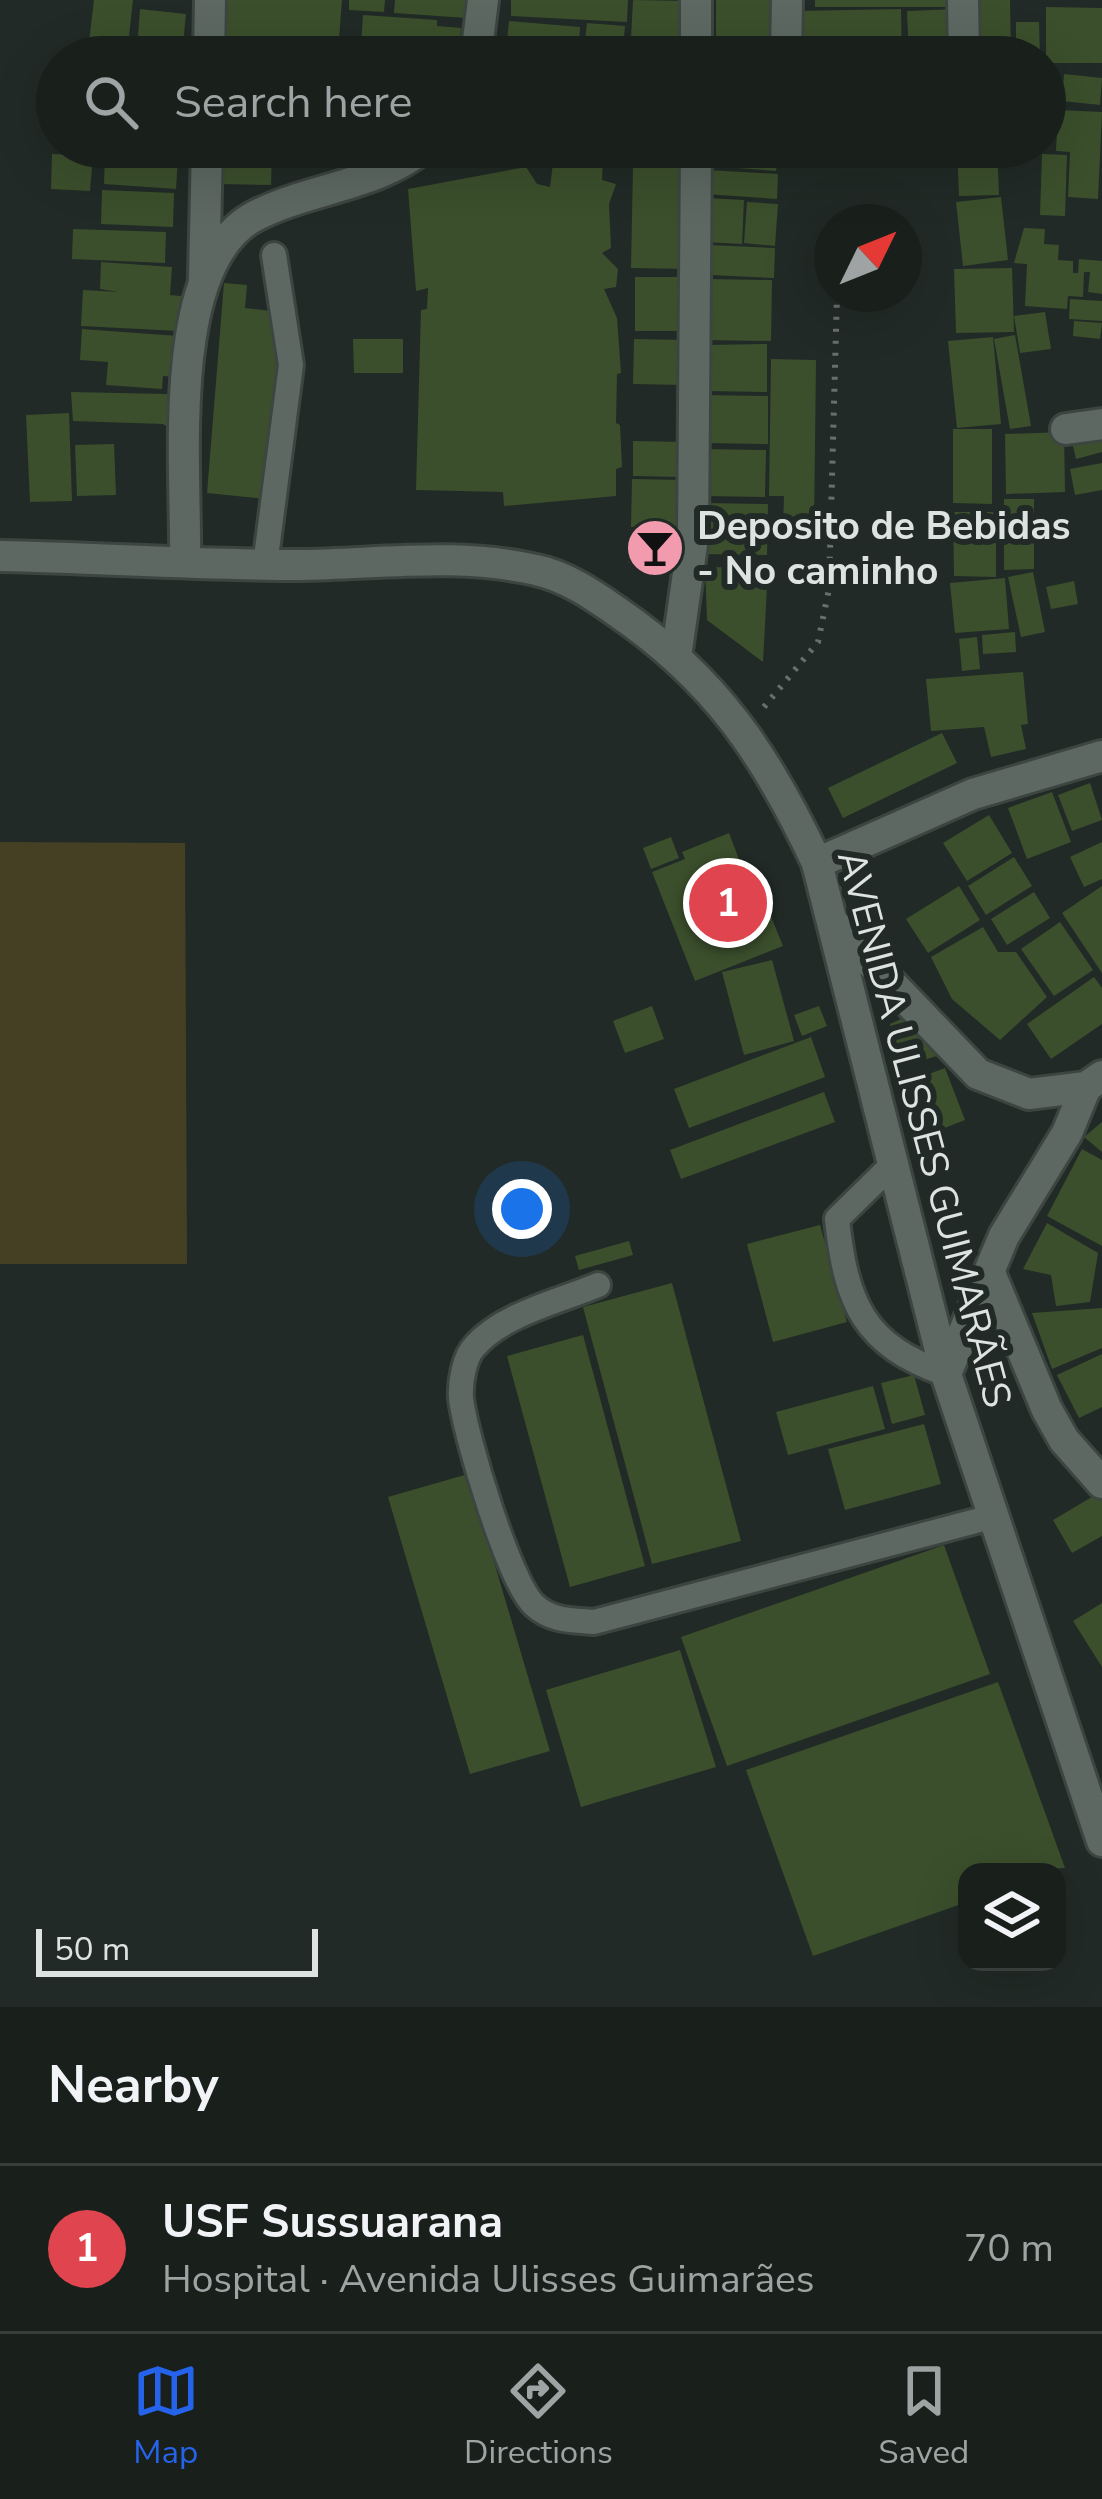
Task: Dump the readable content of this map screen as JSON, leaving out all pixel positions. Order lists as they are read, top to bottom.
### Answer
{
  "streets": {
    "street": ["AVENIDA ULISSES GUIMARÃES"]
  },
  "places": {
    "bar": ["Deposito de Bebidas - No caminho"]
  },
  "scale_bar": "50 m",
  "north": "top right",
  "page": {
    "search": "Search here",
    "pins": "1",
    "scale": "50 m",
    "heading": "Nearby",
    "list": [
      {
        "mark": "1",
        "name": "USF Sussuarana",
        "note": "Hospital · Avenida Ulisses Guimarães",
        "value": "70 m"
      }
    ],
    "nav": ["Map", "Directions", "Saved"]
  }
}
